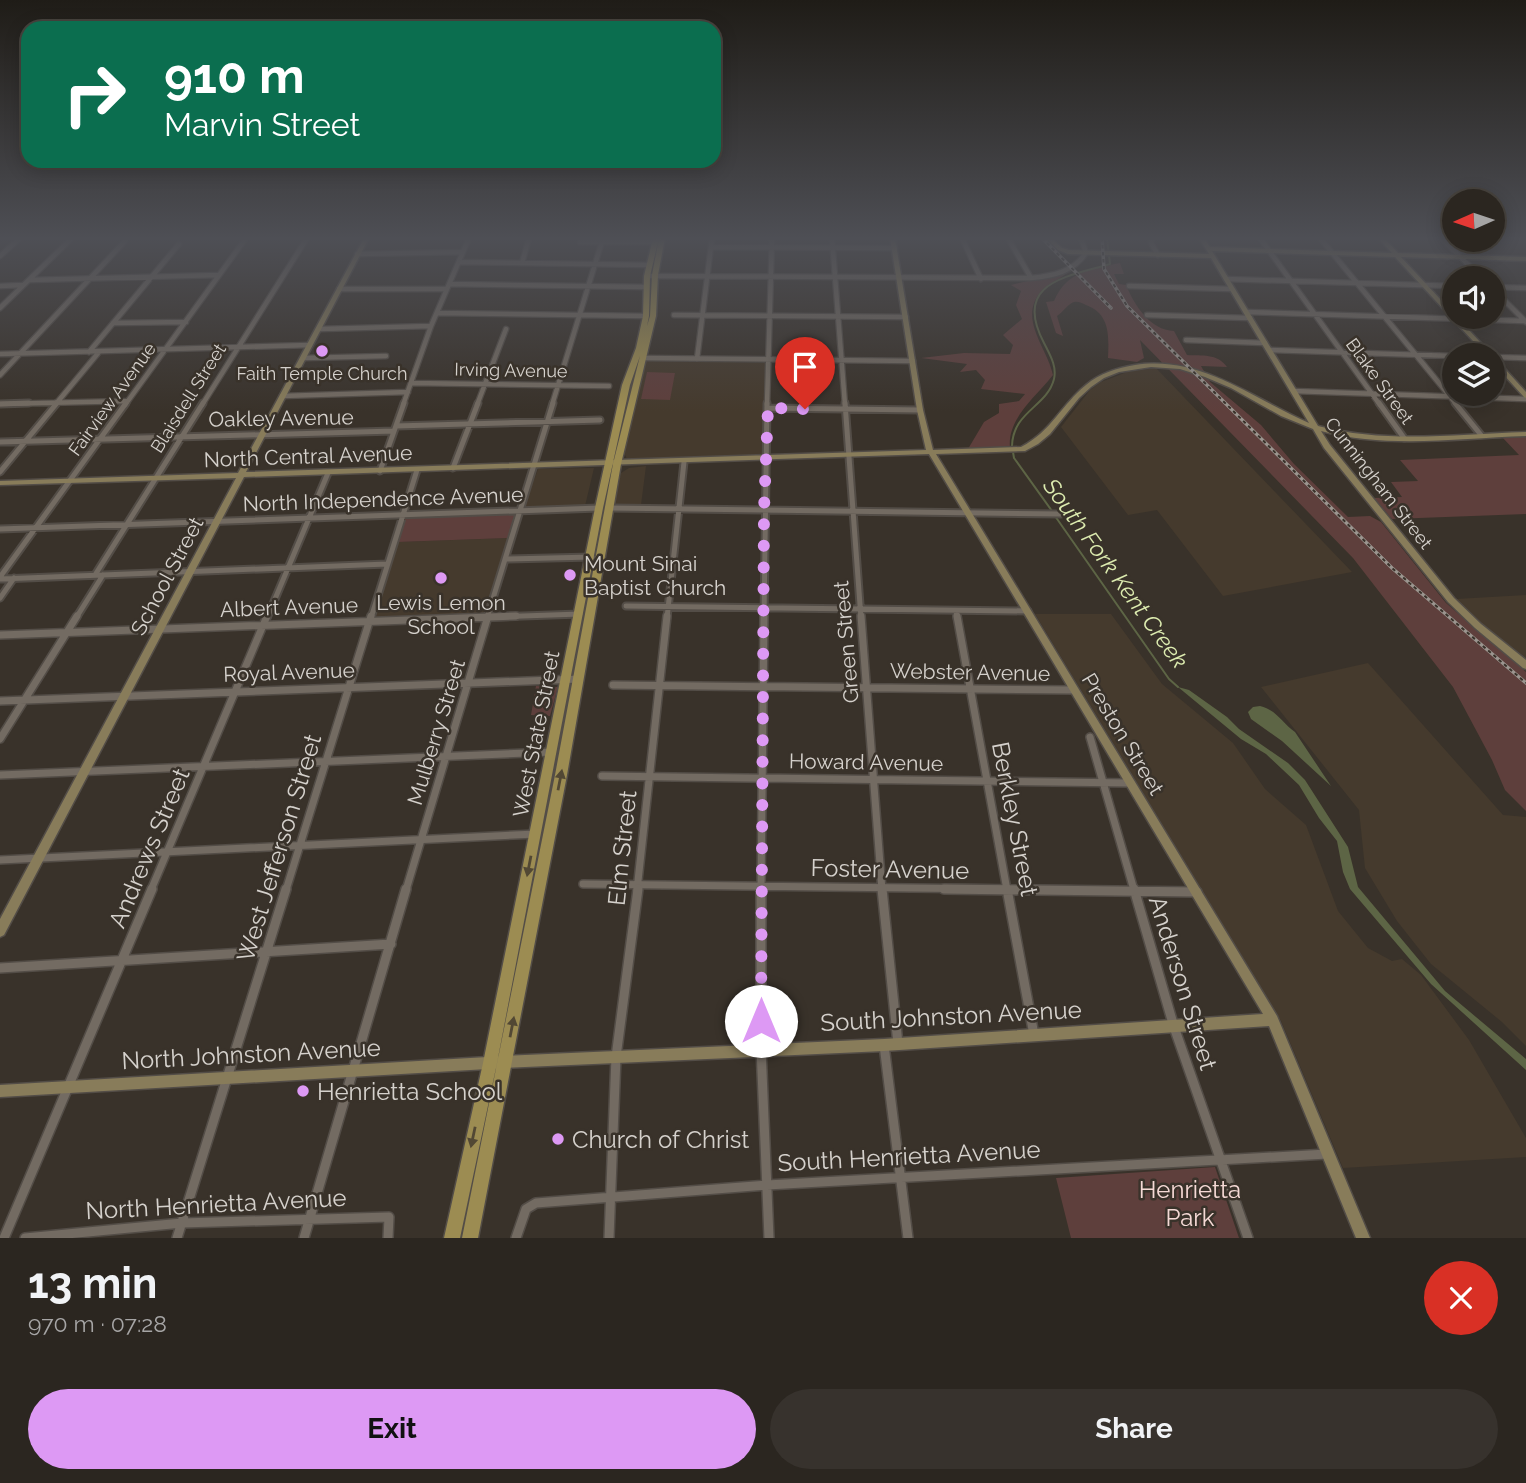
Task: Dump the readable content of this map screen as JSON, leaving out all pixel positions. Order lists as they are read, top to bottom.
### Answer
{
  "streets": {
    "main road": ["North Central Avenue", "West State Street"],
    "street": [
      "Irving Avenue",
      "Blake Street",
      "Blaisdell Street",
      "Fairview Avenue",
      "Oakley Avenue",
      "Cunningham Street",
      "North Independence Avenue",
      "School Street",
      "Albert Avenue",
      "Green Street",
      "Royal Avenue",
      "Webster Avenue",
      "Mulberry Street",
      "Preston Street",
      "Howard Avenue",
      "Berkley Street",
      "Andrews Street",
      "West Jefferson Street",
      "Elm Street",
      "Foster Avenue",
      "Anderson Street",
      "South Johnston Avenue",
      "North Johnston Avenue",
      "South Henrietta Avenue",
      "North Henrietta Avenue"
    ]
  },
  "crossings": [
    ["Irving Avenue", "Mulberry Street"],
    ["Blaisdell Street", "Oakley Avenue"],
    ["Blaisdell Street", "North Central Avenue"],
    ["Blaisdell Street", "North Independence Avenue"],
    ["Blaisdell Street", "Albert Avenue"],
    ["Blaisdell Street", "Royal Avenue"],
    ["Fairview Avenue", "Oakley Avenue"],
    ["Fairview Avenue", "North Central Avenue"],
    ["Fairview Avenue", "North Independence Avenue"],
    ["Oakley Avenue", "School Street"],
    ["Oakley Avenue", "Mulberry Street"],
    ["North Central Avenue", "School Street"],
    ["North Central Avenue", "Mulberry Street"],
    ["North Central Avenue", "West State Street"],
    ["North Central Avenue", "Andrews Street"],
    ["North Central Avenue", "West Jefferson Street"],
    ["North Independence Avenue", "School Street"],
    ["North Independence Avenue", "Green Street"],
    ["North Independence Avenue", "Mulberry Street"],
    ["North Independence Avenue", "West State Street"],
    ["North Independence Avenue", "Preston Street"],
    ["North Independence Avenue", "Andrews Street"],
    ["North Independence Avenue", "West Jefferson Street"],
    ["North Independence Avenue", "Elm Street"],
    ["School Street", "Albert Avenue"],
    ["School Street", "Royal Avenue"],
    ["Albert Avenue", "Mulberry Street"],
    ["Albert Avenue", "West State Street"],
    ["Albert Avenue", "Andrews Street"],
    ["Albert Avenue", "West Jefferson Street"],
    ["Green Street", "Webster Avenue"],
    ["Green Street", "Howard Avenue"],
    ["Green Street", "Foster Avenue"],
    ["Green Street", "South Johnston Avenue"],
    ["Royal Avenue", "Mulberry Street"],
    ["Royal Avenue", "West State Street"],
    ["Royal Avenue", "Andrews Street"],
    ["Royal Avenue", "West Jefferson Street"],
    ["Webster Avenue", "Preston Street"],
    ["Webster Avenue", "Berkley Street"],
    ["Webster Avenue", "Elm Street"],
    ["Mulberry Street", "North Johnston Avenue"],
    ["Mulberry Street", "North Henrietta Avenue"],
    ["West State Street", "South Johnston Avenue"],
    ["West State Street", "North Johnston Avenue"],
    ["Preston Street", "Howard Avenue"],
    ["Preston Street", "Foster Avenue"],
    ["Preston Street", "South Johnston Avenue"],
    ["Preston Street", "South Henrietta Avenue"],
    ["Howard Avenue", "Berkley Street"],
    ["Howard Avenue", "Elm Street"],
    ["Howard Avenue", "Anderson Street"],
    ["Berkley Street", "Foster Avenue"],
    ["Berkley Street", "South Johnston Avenue"],
    ["Andrews Street", "North Johnston Avenue"],
    ["West Jefferson Street", "North Johnston Avenue"],
    ["West Jefferson Street", "North Henrietta Avenue"],
    ["Elm Street", "Foster Avenue"],
    ["Elm Street", "South Johnston Avenue"],
    ["Elm Street", "South Henrietta Avenue"],
    ["Foster Avenue", "Anderson Street"],
    ["Anderson Street", "South Johnston Avenue"],
    ["Anderson Street", "South Henrietta Avenue"],
    ["South Johnston Avenue", "North Johnston Avenue"]
  ],
  "water": ["South Fork Kent Creek"],
  "parks": ["Henrietta Park"],
  "places": [
    "Faith Temple Church",
    "Mount Sinai Baptist Church",
    "Lewis Lemon School",
    "Henrietta School",
    "Church of Christ"
  ],
  "north": "left",
  "page": {
    "turn": ["910 m", "Marvin Street"],
    "heading": ["13 min", "970 m · 07:28"],
    "buttons": ["Exit", "Share"]
  }
}
